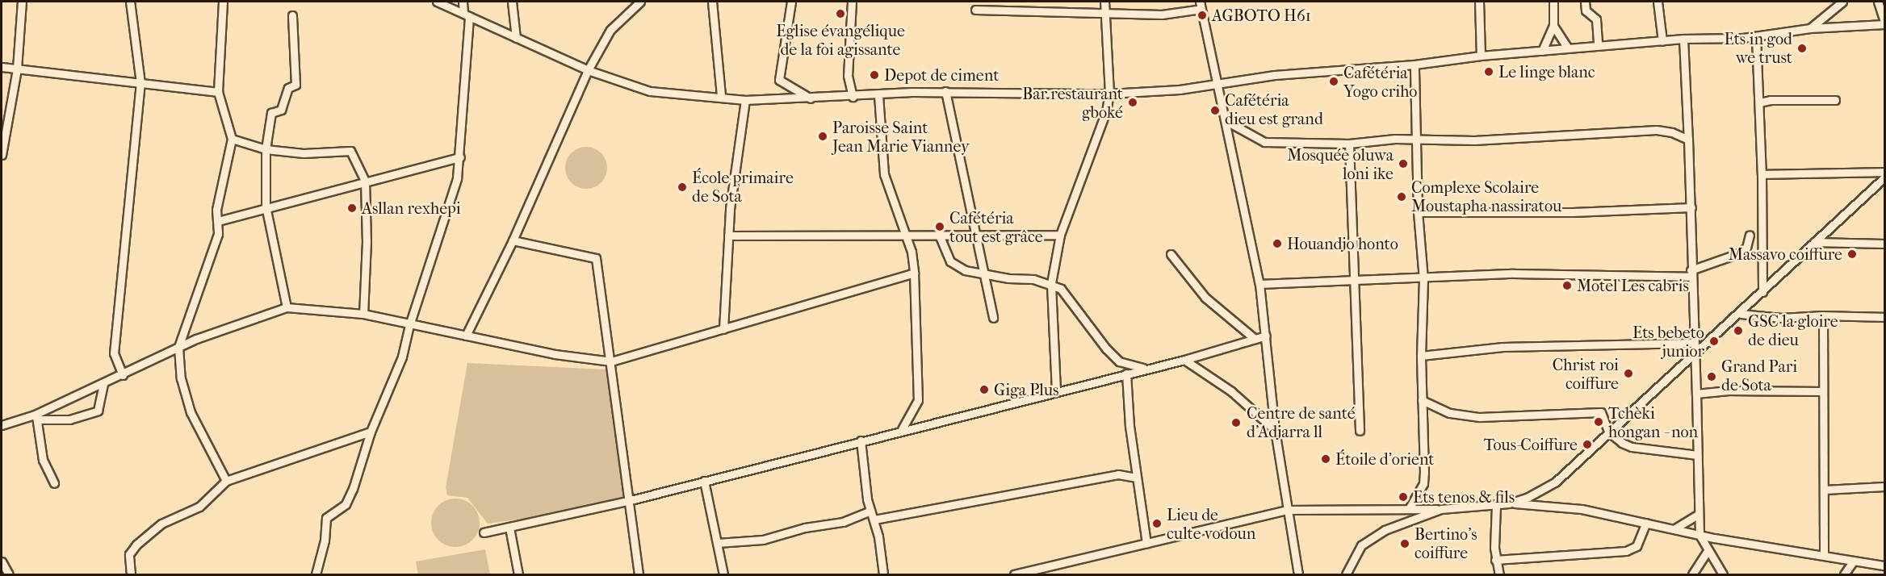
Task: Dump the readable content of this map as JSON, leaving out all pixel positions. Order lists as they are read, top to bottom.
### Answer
{
  "places": [
    "Eglise évangélique de la foi agissante",
    "AGBOTO H61",
    "Ets in god we trust",
    "Le linge blanc",
    "Depot de ciment",
    "Cafétéria Yogo criho",
    "Bar restaurant gboké",
    "Cafétéria dieu est grand",
    "Paroisse Saint Jean Marie Vianney",
    "Mosquée oluwa loni ike",
    "École primaire de Sota",
    "Complexe Scolaire Moustapha nassiratou",
    "Asllan rexhepi",
    "Cafétéria tout est grâce",
    "Houandjo honto",
    "Massavo coiffure",
    "Motel Les cabris",
    "GSC la gloire de dieu",
    "Ets bebeto junior",
    "Christ roi coiffure",
    "Grand Pari de Sota",
    "Giga Plus",
    "Tchèki hongan - non",
    "Centre de santé d'Adjarra ll",
    "Tous-Coiffure",
    "Étoile d'orient",
    "Ets tenos & fils",
    "Lieu de culte vodoun",
    "Bertino's coiffure"
  ]
}
